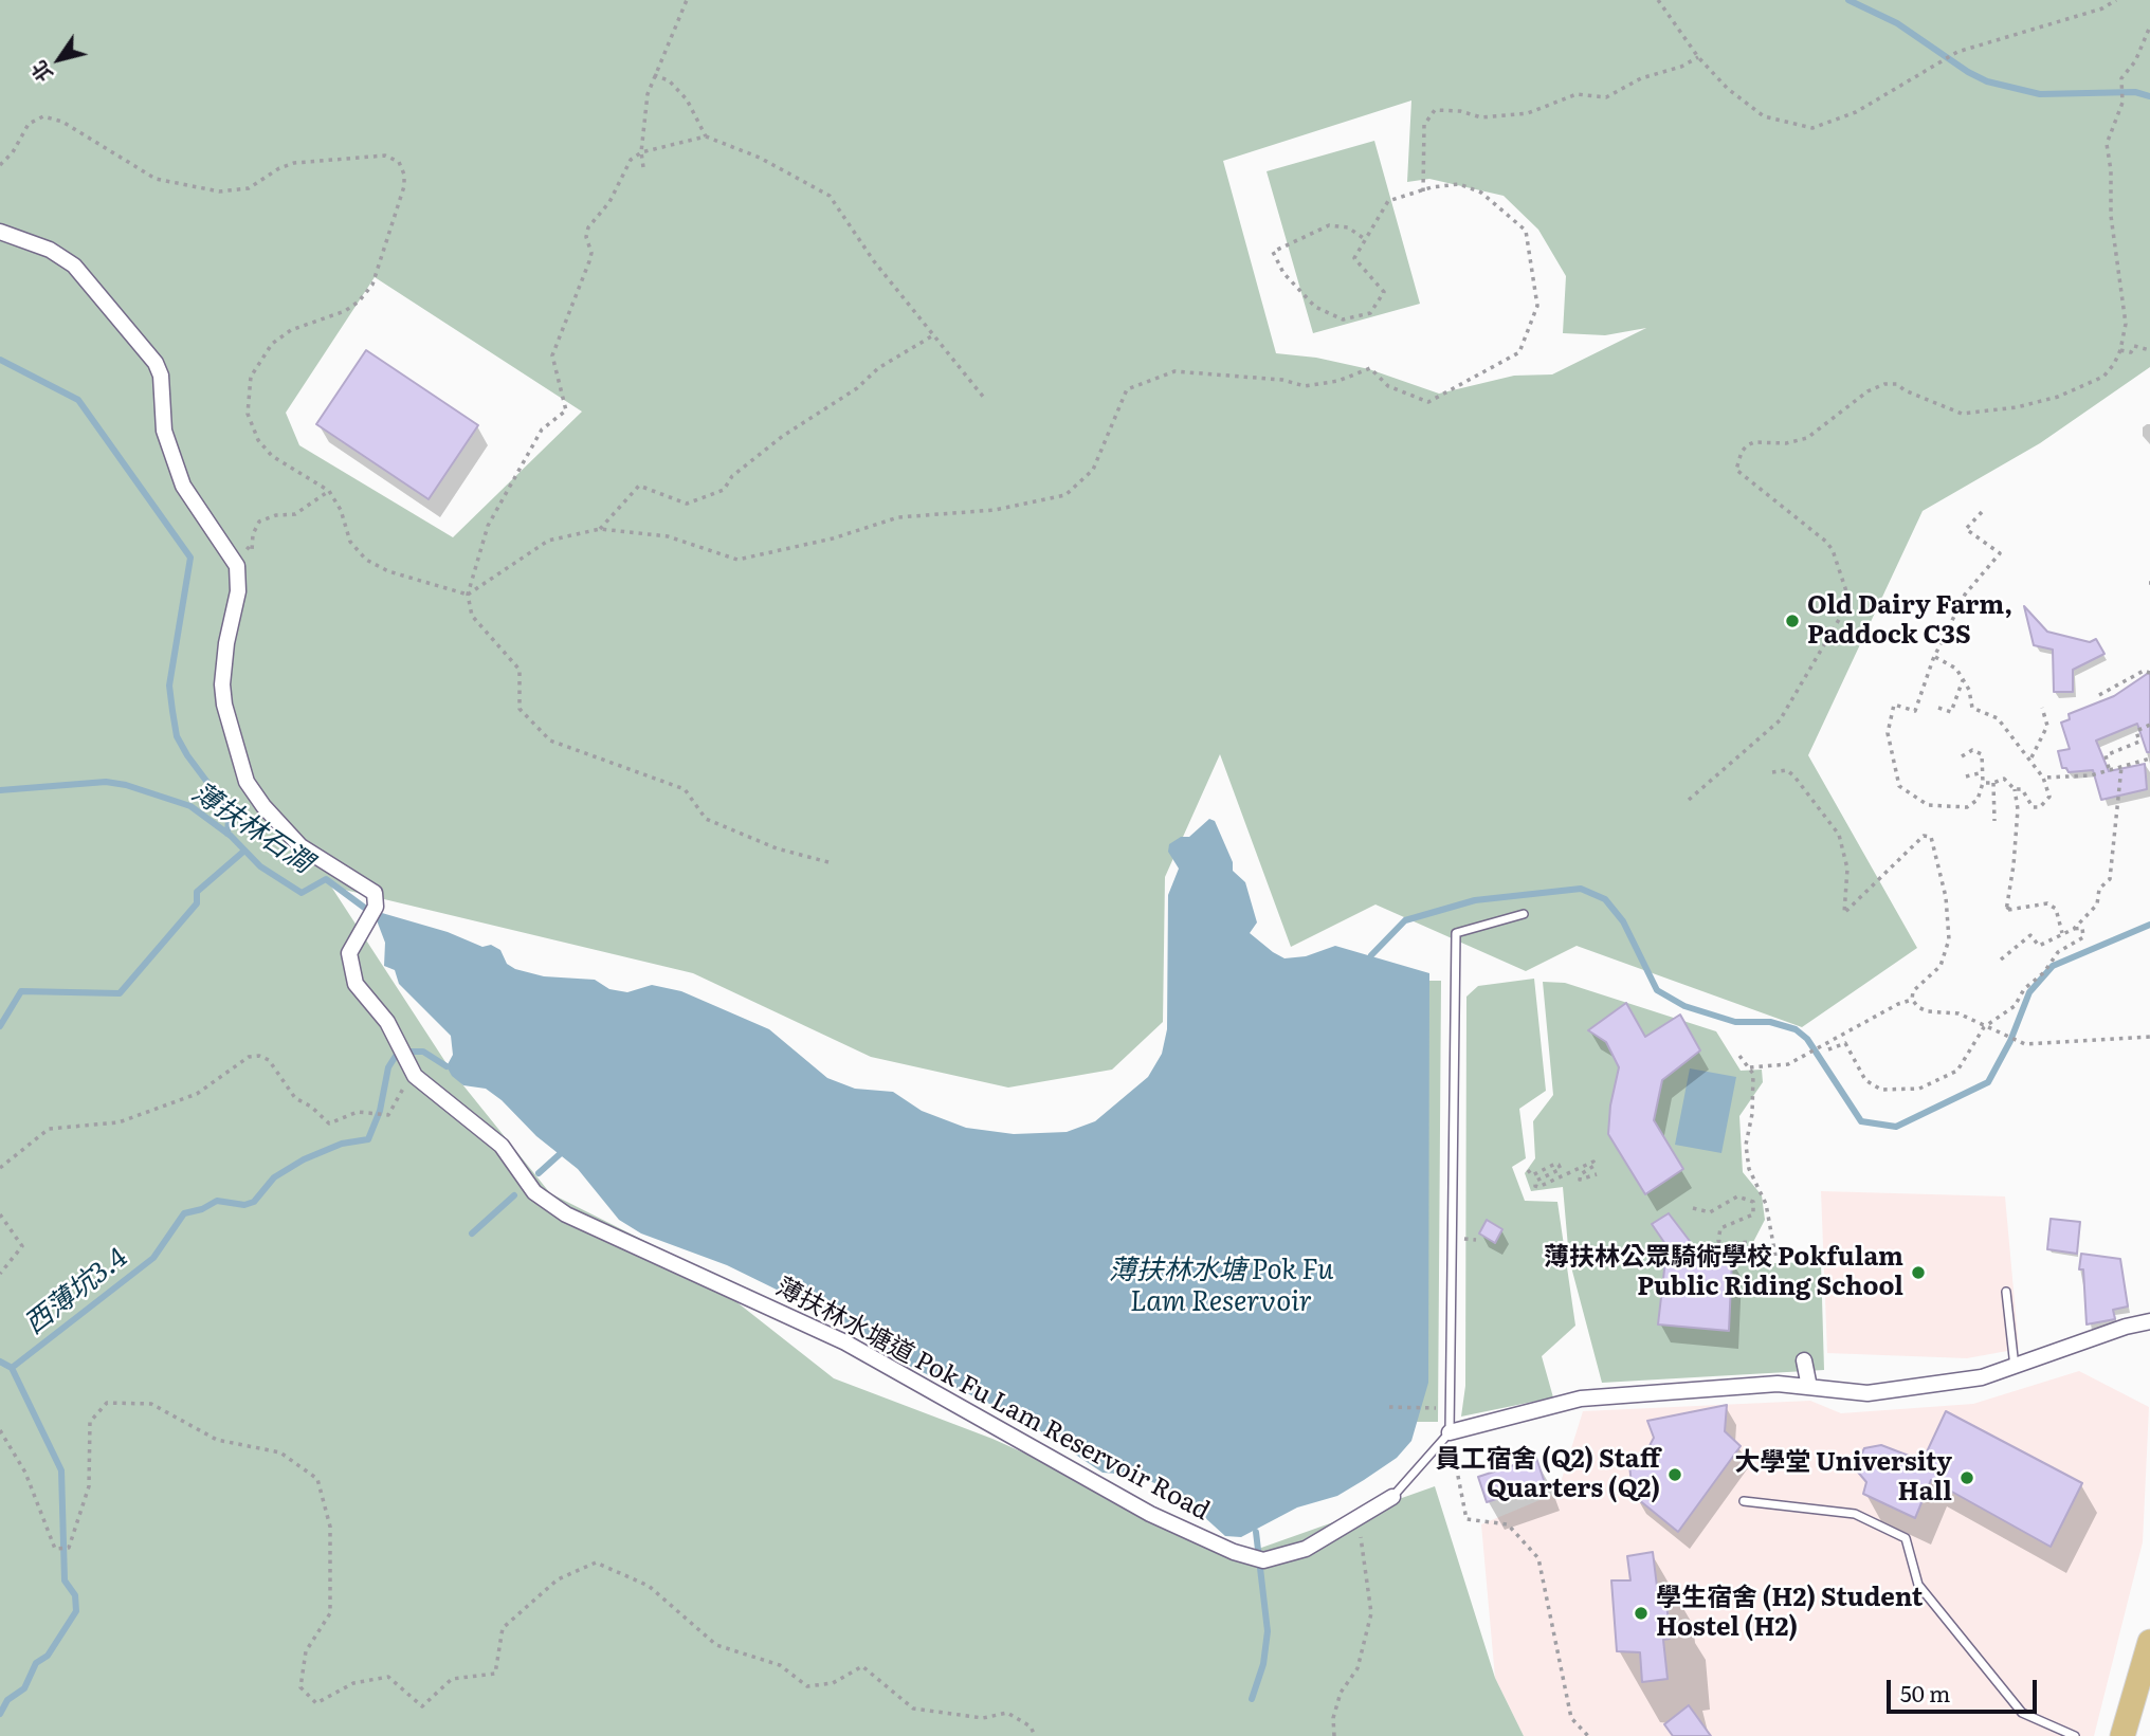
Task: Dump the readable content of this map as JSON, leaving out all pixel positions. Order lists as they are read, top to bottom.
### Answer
{
  "streets": {
    "street": ["薄扶林水塘道 Pok Fu Lam Reservoir Road"]
  },
  "water": ["薄扶林石澗", "薄扶林水塘 Pok Fu Lam Reservoir", "西薄坑3.4"],
  "places": [
    "Old Dairy Farm, Paddock C3S",
    "薄扶林公眾騎術學校 Pokfulam Public Riding School",
    "員工宿舍 (Q2) Staff Quarters (Q2)",
    "大學堂 University Hall",
    "學生宿舍 (H2) Student Hostel (H2)"
  ],
  "scale_bar": "50 m",
  "north": "bottom left"
}
